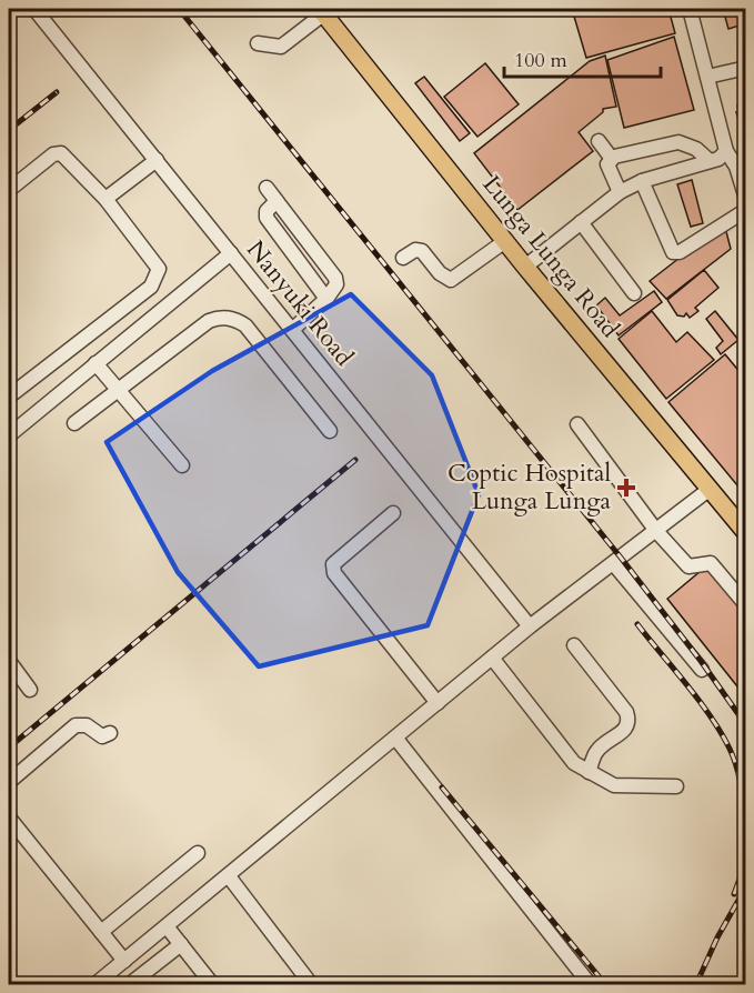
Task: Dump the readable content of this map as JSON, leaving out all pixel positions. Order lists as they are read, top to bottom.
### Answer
{
  "streets": {
    "main road": ["Lunga Lunga Road"],
    "street": ["Nanyuki Road"]
  },
  "places": {
    "health": ["Coptic Hospital Lunga Lunga"]
  },
  "scale_bar": "100 m"
}
